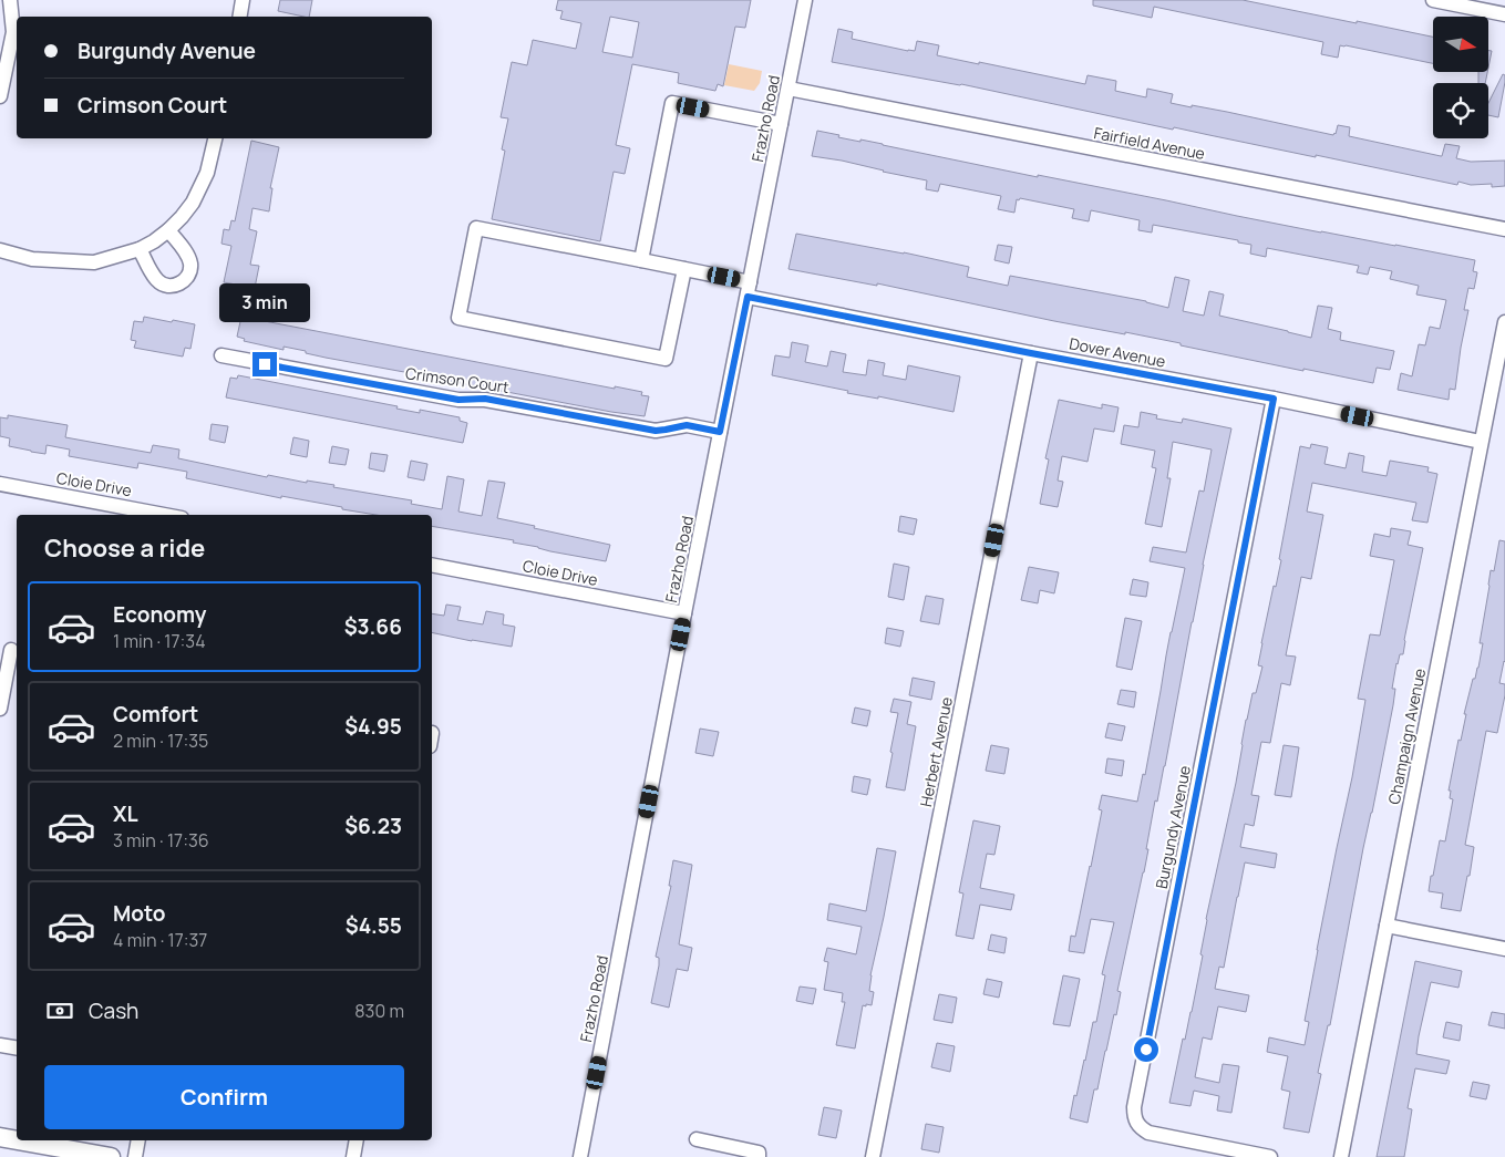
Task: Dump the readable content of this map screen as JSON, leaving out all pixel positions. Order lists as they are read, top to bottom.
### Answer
{
  "streets": {
    "street": [
      "Frazho Road",
      "Fairfield Avenue",
      "Dover Avenue",
      "Crimson Court",
      "Cloie Drive",
      "Champaign Avenue",
      "Herbert Avenue",
      "Burgundy Avenue"
    ]
  },
  "crossings": [
    ["Frazho Road", "Fairfield Avenue"],
    ["Frazho Road", "Dover Avenue"],
    ["Frazho Road", "Crimson Court"],
    ["Frazho Road", "Cloie Drive"],
    ["Dover Avenue", "Champaign Avenue"],
    ["Dover Avenue", "Herbert Avenue"],
    ["Dover Avenue", "Burgundy Avenue"]
  ],
  "north": "right",
  "page": {
    "banner": ["Burgundy Avenue", "Crimson Court"],
    "bubble": "3 min",
    "heading": "Choose a ride",
    "list": [
      {
        "name": "Economy",
        "note": "1 min · 17:34",
        "value": "$3.66"
      },
      {
        "name": "Comfort",
        "note": "2 min · 17:35",
        "value": "$4.95"
      },
      {
        "name": "XL",
        "note": "3 min · 17:36",
        "value": "$6.23"
      },
      {
        "name": "Moto",
        "note": "4 min · 17:37",
        "value": "$4.55"
      }
    ],
    "pay": ["Cash", "830 m"],
    "buttons": "Confirm"
  }
}
